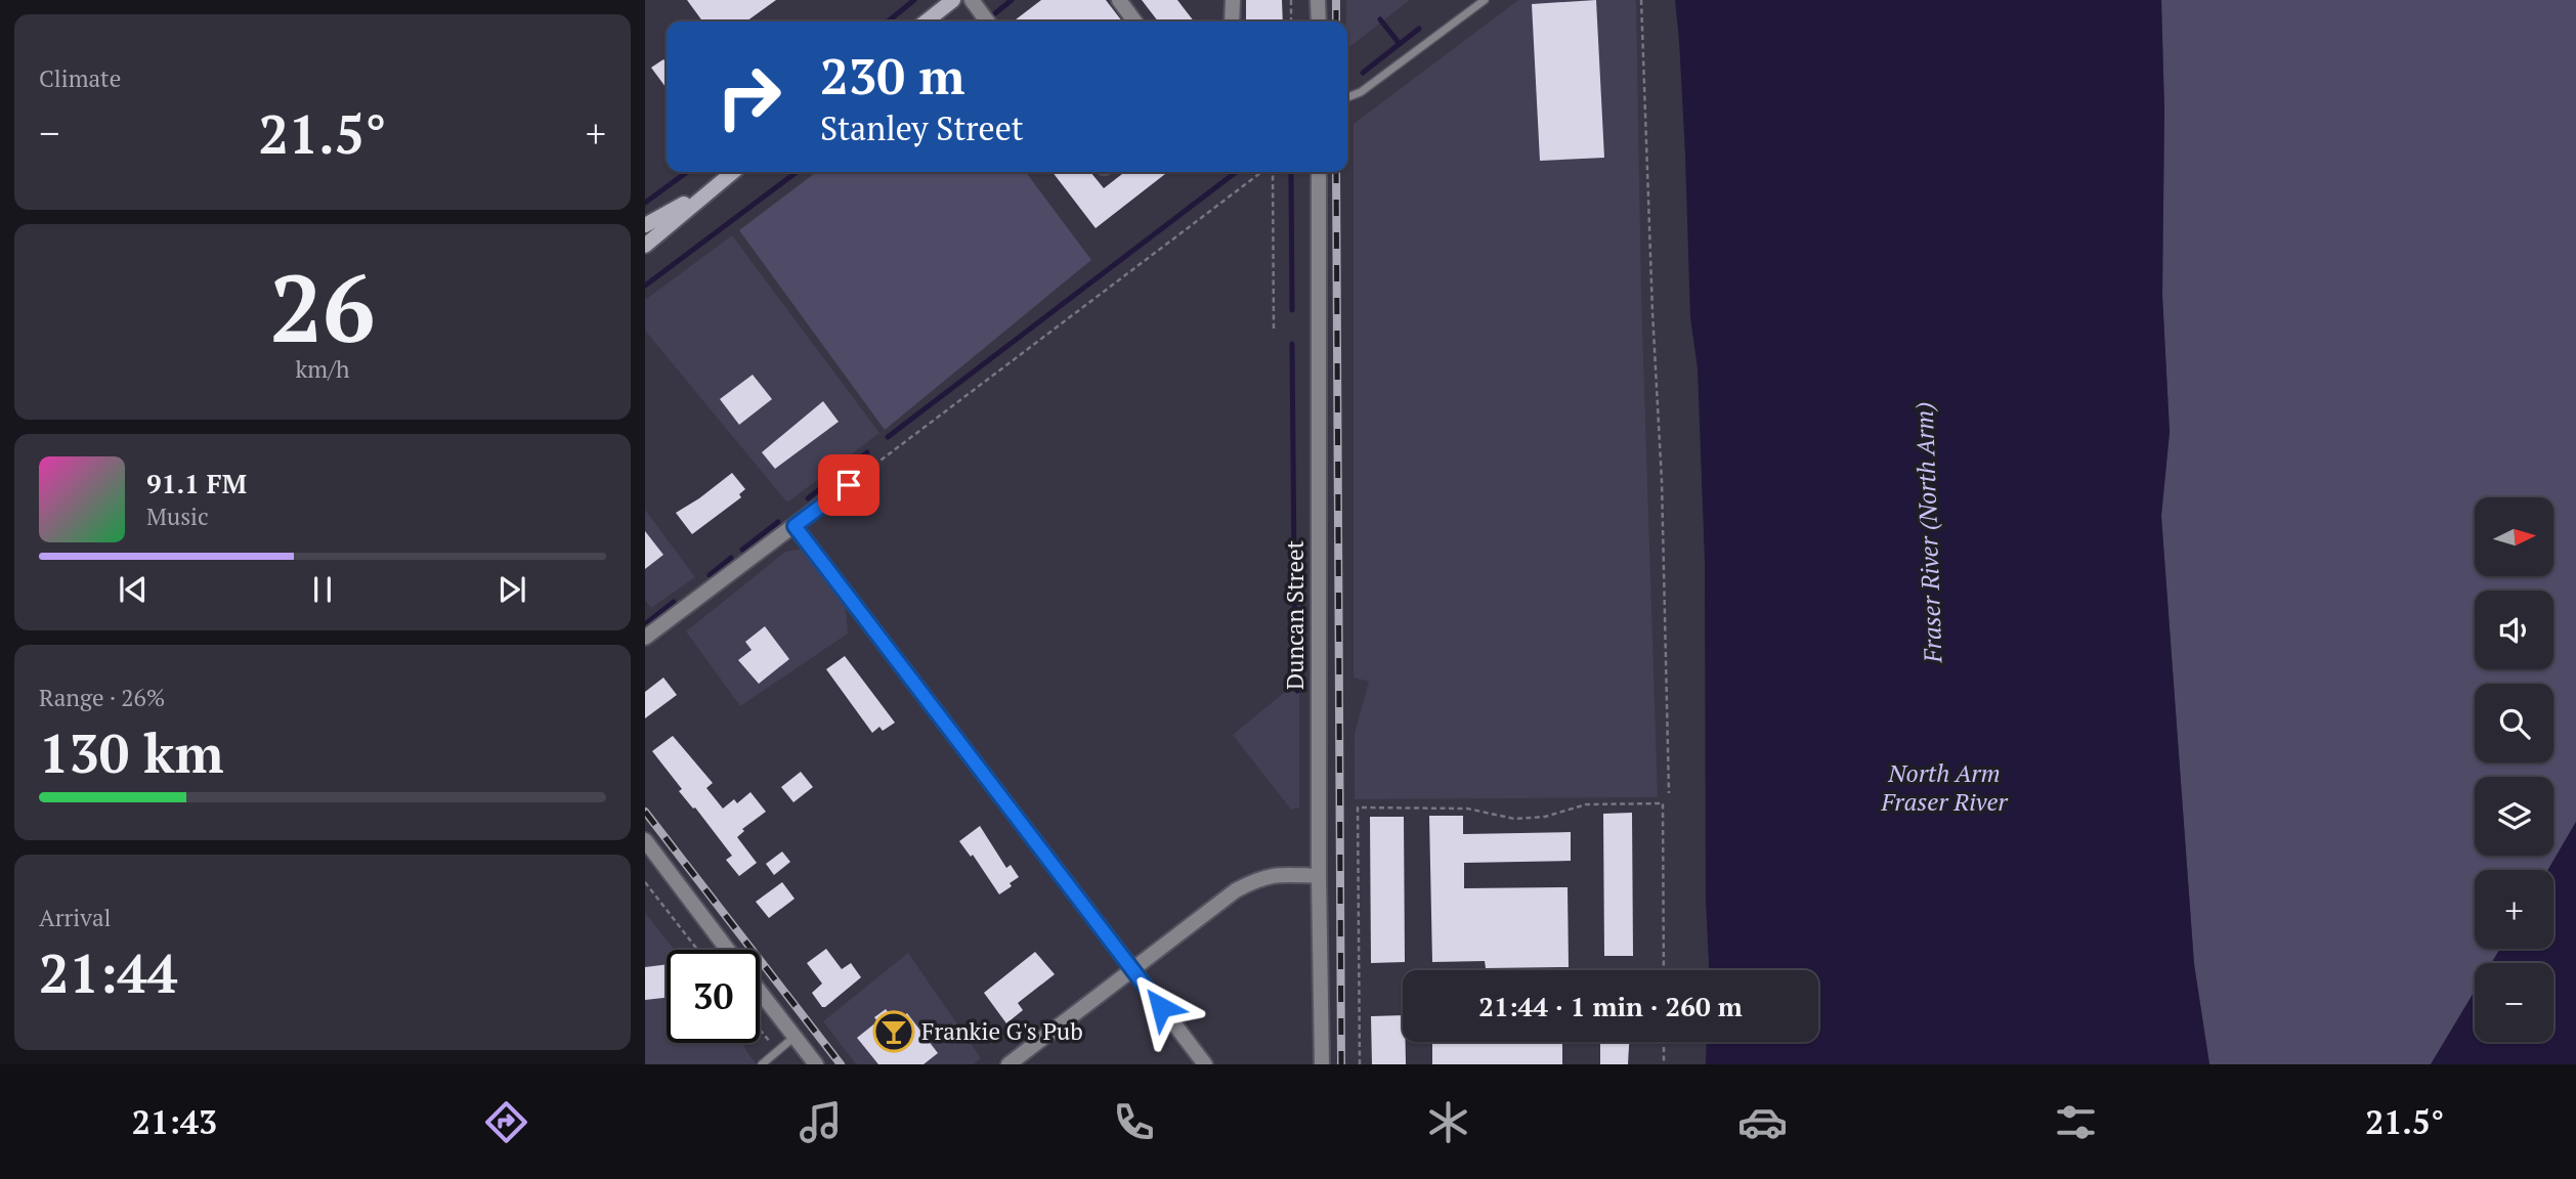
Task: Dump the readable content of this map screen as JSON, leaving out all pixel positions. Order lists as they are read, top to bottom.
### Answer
{
  "streets": {
    "street": ["Duncan Street"]
  },
  "water": ["Fraser River (North Arm)", "North Arm Fraser River"],
  "places": {
    "bar": ["Frankie G's Pub"]
  },
  "north": "right",
  "page": {
    "tile": [
      "Climate",
      ["26", "km/h"],
      ["Range · 26%", "130 km"],
      ["Arrival", "21:44"]
    ],
    "turn": ["230 m", "Stanley Street"],
    "heat": ["−", "21.5°", "+"],
    "song": ["91.1 FM", "Music"],
    "map_buttons": ["+", "−"],
    "limit": "30",
    "trip": "21:44 · 1 min · 260 m",
    "tabs": ["21:43", "21.5°"]
  }
}
